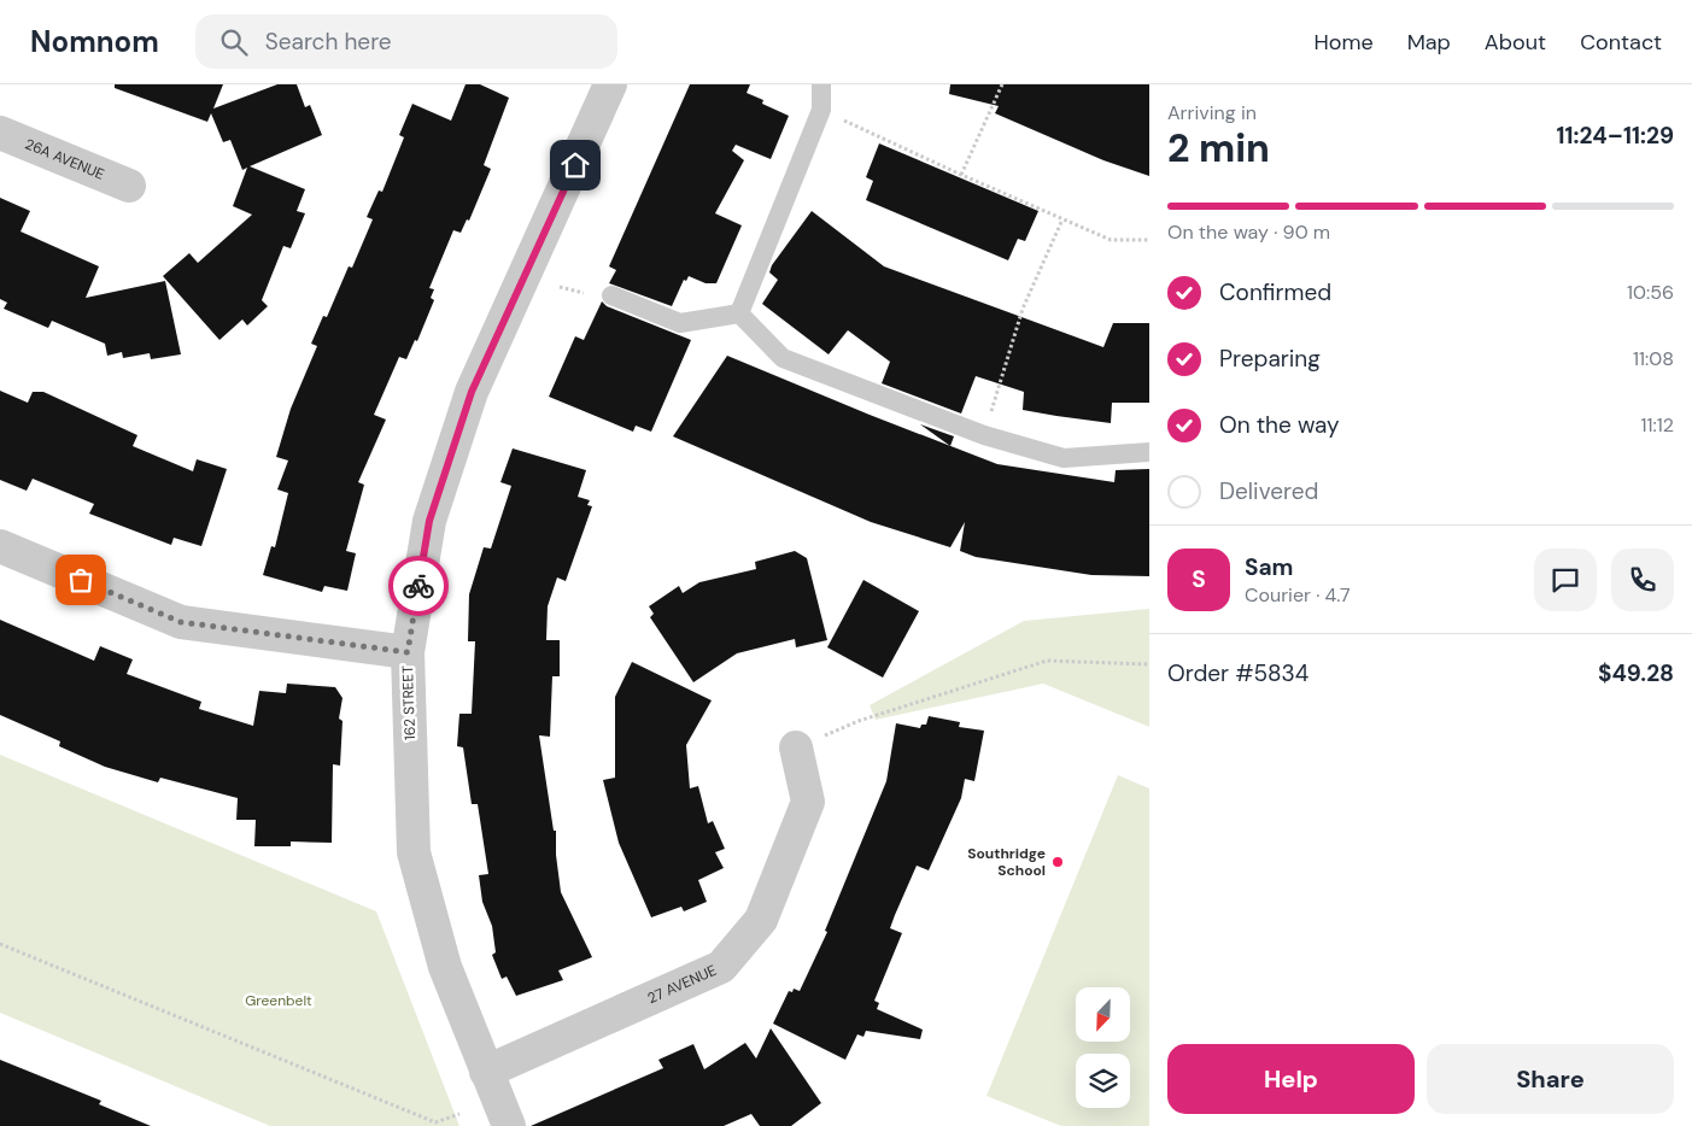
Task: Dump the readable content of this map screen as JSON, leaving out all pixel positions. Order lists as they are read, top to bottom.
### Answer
{
  "streets": {
    "street": ["26A AVENUE", "162 STREET", "27 AVENUE"]
  },
  "crossings": [
    ["162 STREET", "27 AVENUE"]
  ],
  "parks": ["Greenbelt"],
  "places": ["Southridge School"],
  "north": "bottom left",
  "page": {
    "header": "Nomnom",
    "search": "Search here",
    "nav": [
      "Home",
      "Map",
      "About",
      "Contact"
    ],
    "heading": ["2 min", "Arriving in", "11:24–11:29"],
    "panel": [
      "Sam",
      "Courier · 4.7",
      "Order #5834",
      "$49.28"
    ],
    "bar": "On the way · 90 m",
    "list": [
      ["Confirmed", "10:56"],
      ["Preparing", "11:08"],
      ["On the way", "11:12"],
      "Delivered"
    ],
    "round": "S",
    "buttons": ["Help", "Share"]
  }
}
